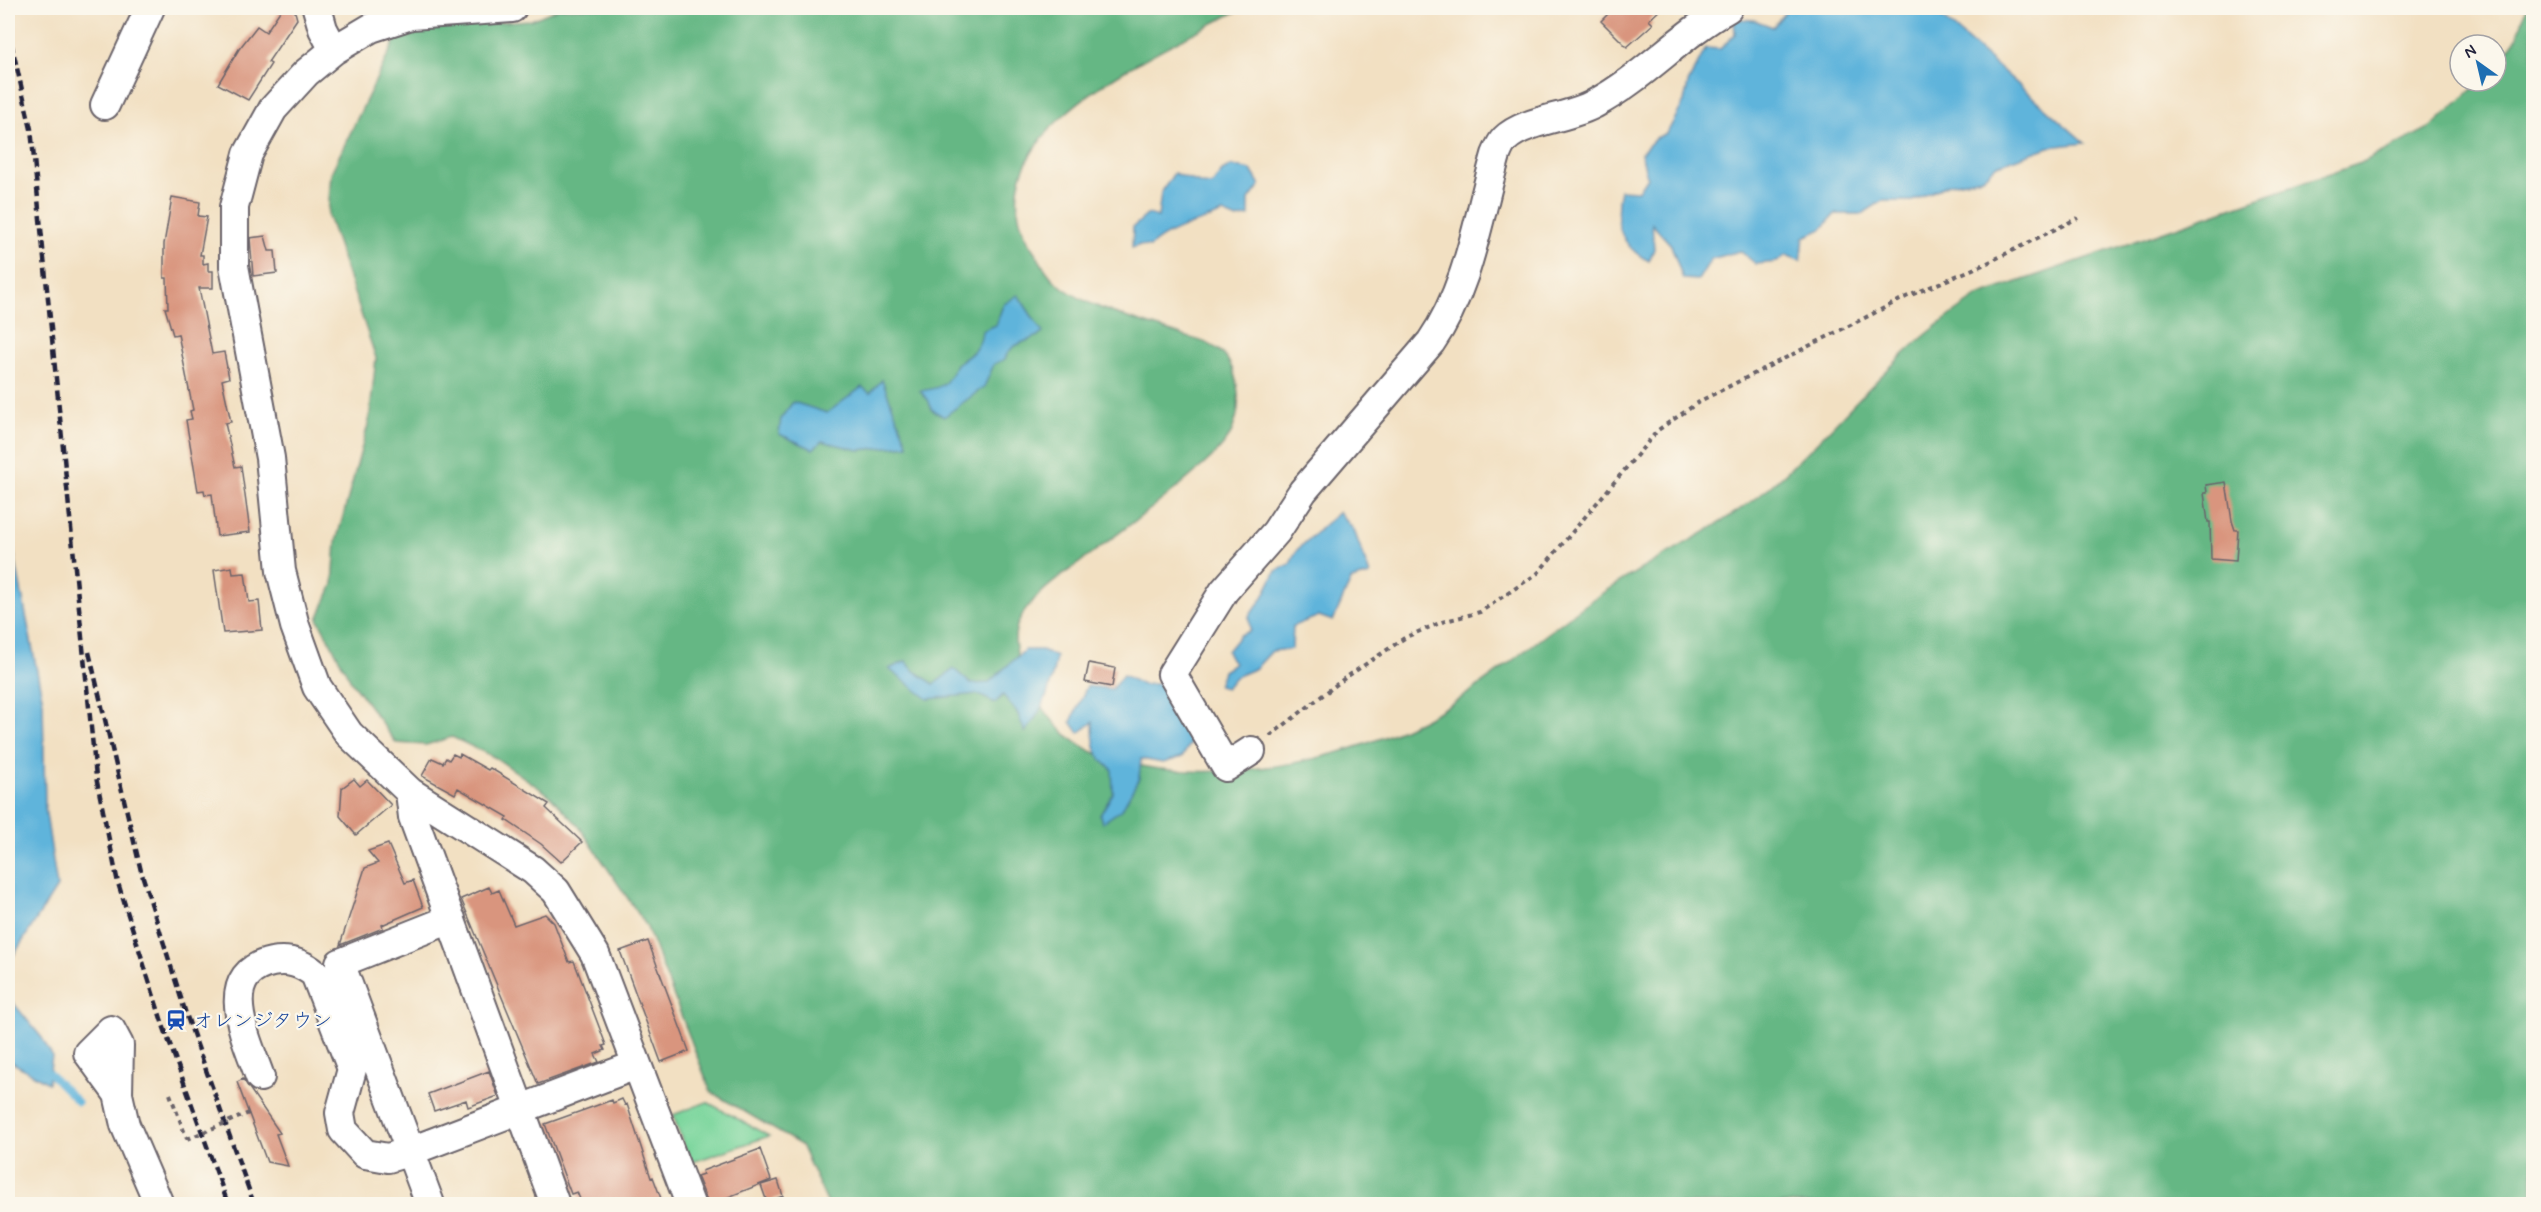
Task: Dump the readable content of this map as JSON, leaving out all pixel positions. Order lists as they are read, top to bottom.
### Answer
{
  "places": {
    "station": ["オレンジタウン"]
  },
  "north": "top left"
}
